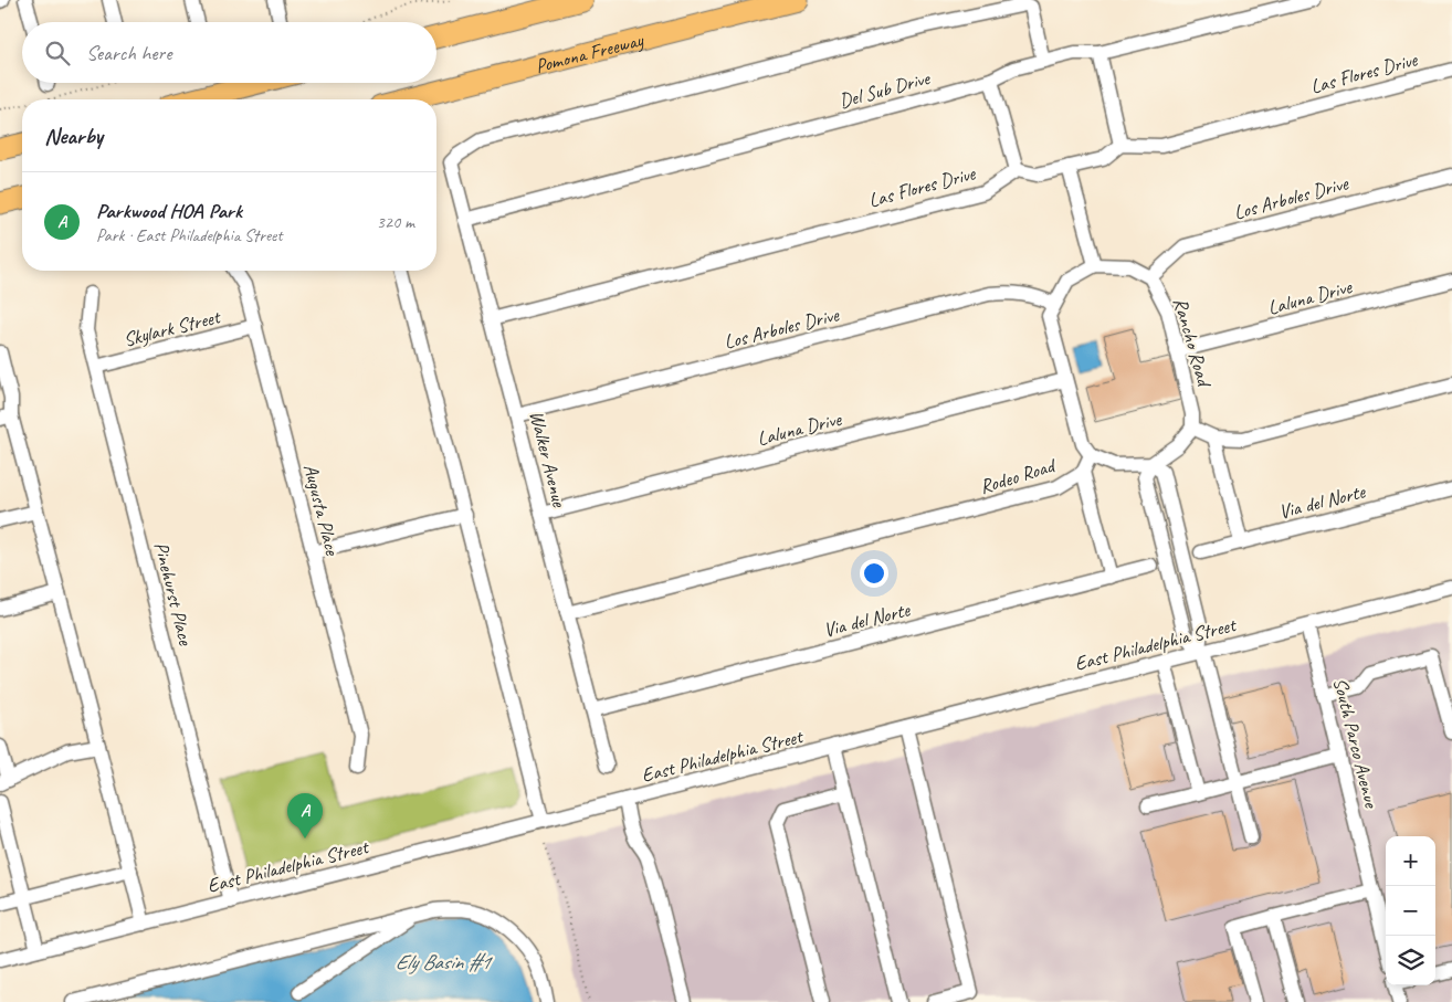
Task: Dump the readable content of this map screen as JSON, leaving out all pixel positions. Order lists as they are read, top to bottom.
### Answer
{
  "streets": {
    "highway": ["Pomona Freeway"],
    "street": [
      "Las Flores Drive",
      "Del Sub Drive",
      "Los Arboles Drive",
      "Laluna Drive",
      "Skylark Street",
      "Rancho Road",
      "Walker Avenue",
      "Rodeo Road",
      "Via del Norte",
      "Augusta Place",
      "Pinehurst Place",
      "East Philadelphia Street",
      "South Parco Avenue"
    ]
  },
  "crossings": [
    ["Las Flores Drive", "Walker Avenue"],
    ["Del Sub Drive", "Walker Avenue"],
    ["Los Arboles Drive", "Laluna Drive"],
    ["Los Arboles Drive", "Rancho Road"],
    ["Los Arboles Drive", "Walker Avenue"],
    ["Los Arboles Drive", "Rodeo Road"],
    ["Laluna Drive", "Rancho Road"],
    ["Laluna Drive", "Walker Avenue"],
    ["Laluna Drive", "Rodeo Road"],
    ["Skylark Street", "Augusta Place"],
    ["Skylark Street", "Pinehurst Place"],
    ["Rancho Road", "Rodeo Road"],
    ["Walker Avenue", "Rodeo Road"],
    ["Walker Avenue", "Via del Norte"],
    ["Pinehurst Place", "East Philadelphia Street"],
    ["East Philadelphia Street", "South Parco Avenue"]
  ],
  "water": ["Ely Basin #1"],
  "page": {
    "search": "Search here",
    "heading": "Nearby",
    "list": [
      {
        "mark": "A",
        "name": "Parkwood HOA Park",
        "note": "Park · East Philadelphia Street",
        "value": "320 m"
      }
    ],
    "pins": "A",
    "map_buttons": ["+", "−"]
  }
}
